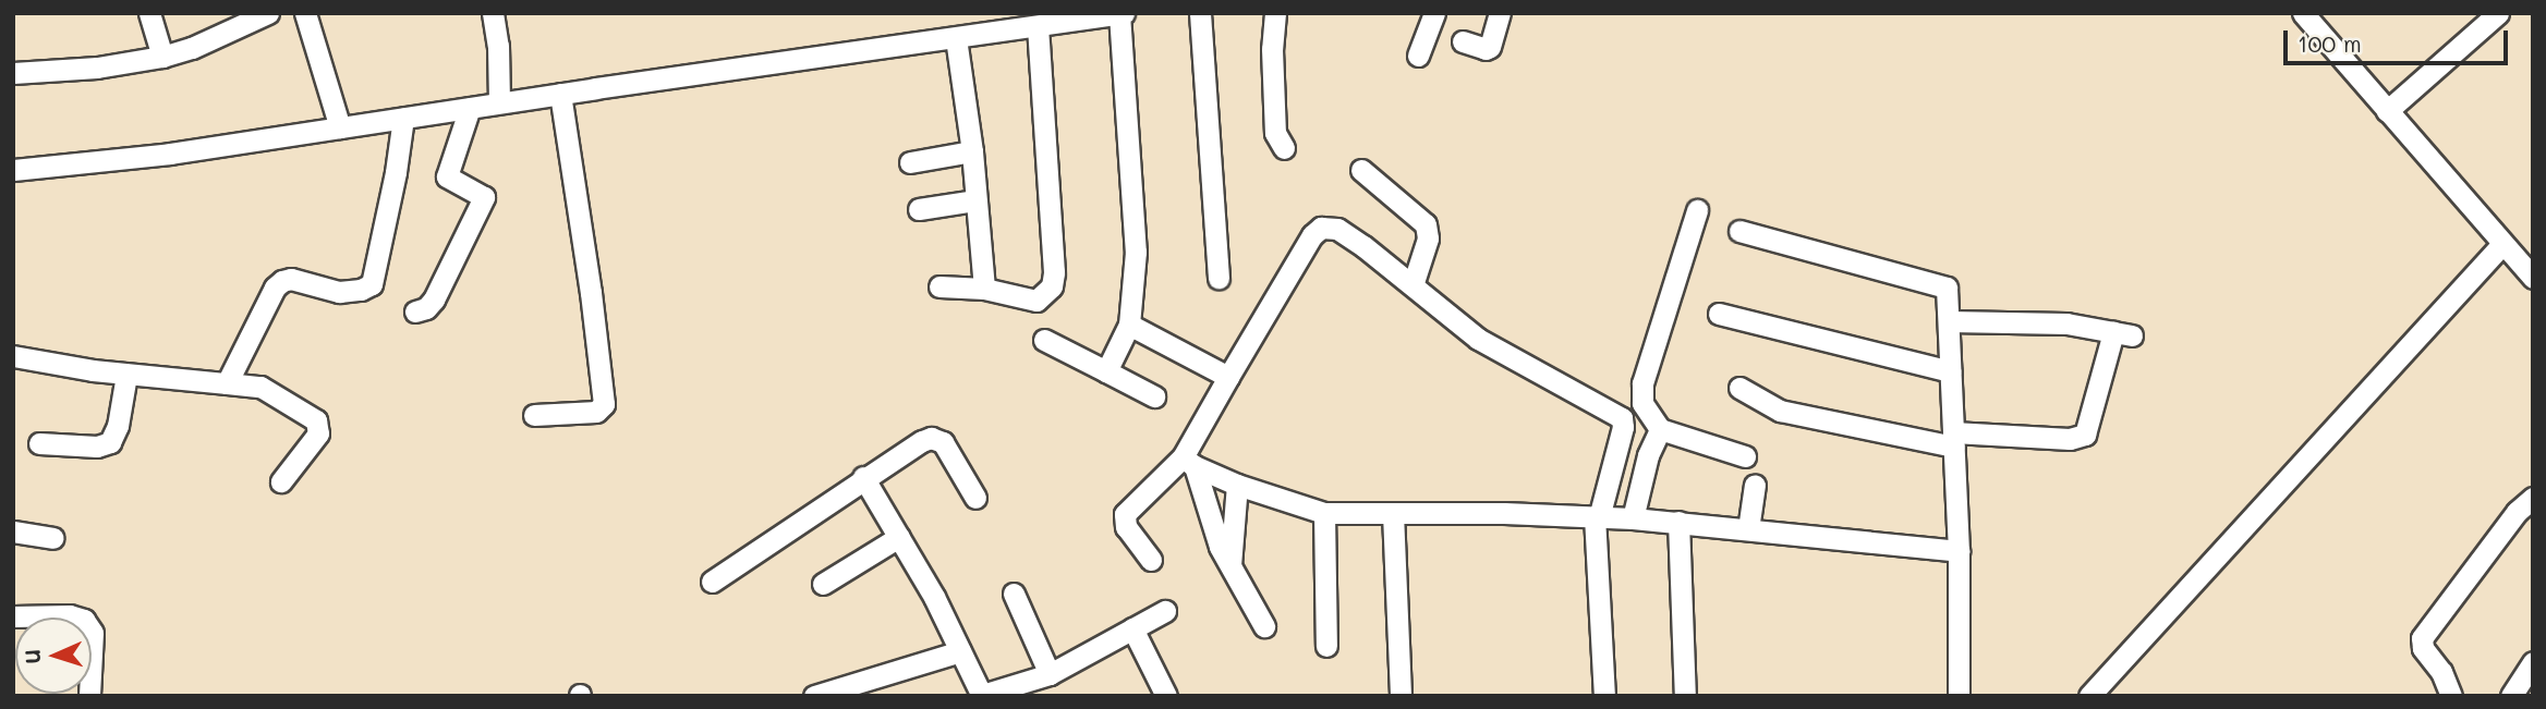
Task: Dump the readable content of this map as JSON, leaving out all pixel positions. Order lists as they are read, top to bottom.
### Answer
{
  "scale_bar": "100 m",
  "north": "left"
}
